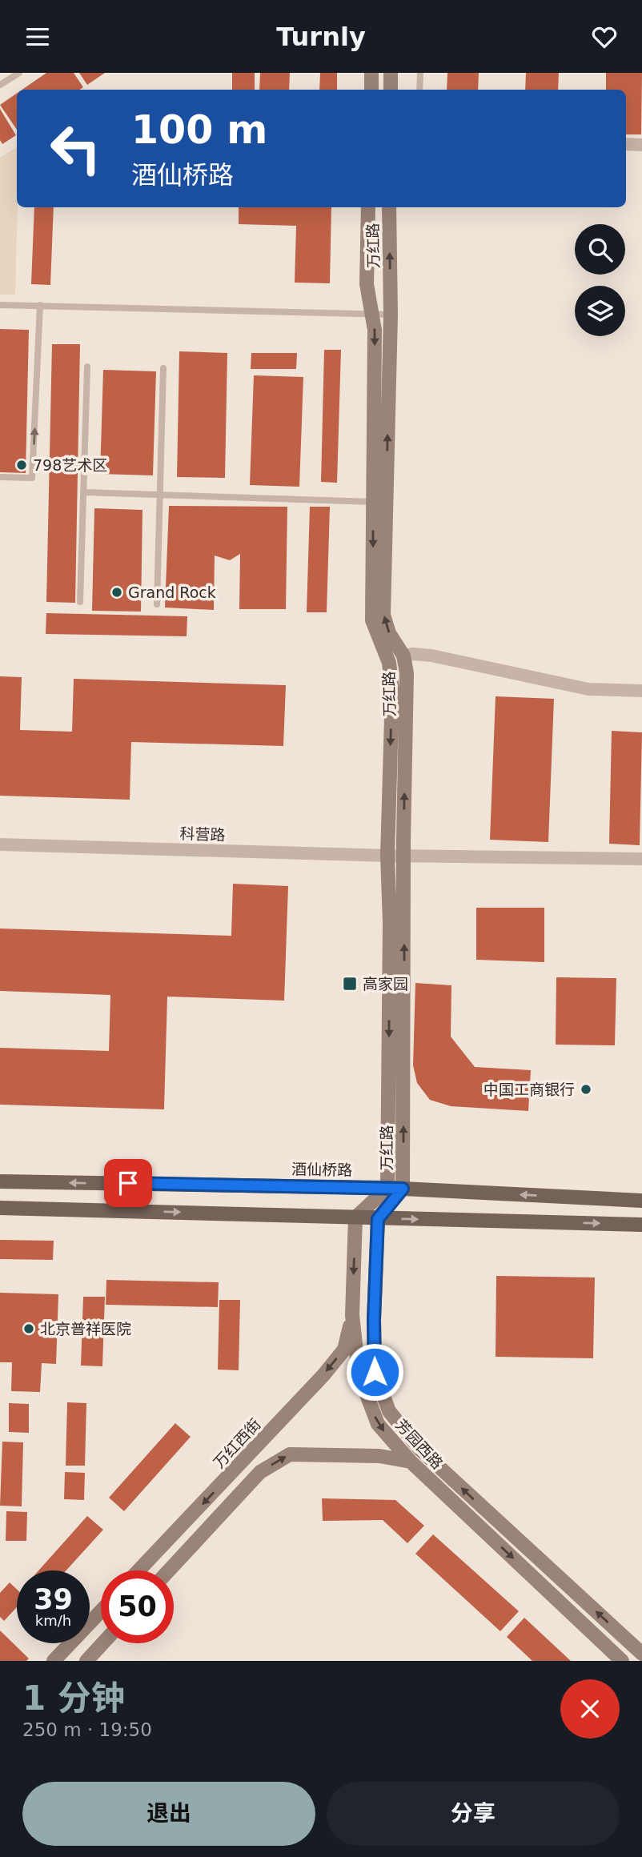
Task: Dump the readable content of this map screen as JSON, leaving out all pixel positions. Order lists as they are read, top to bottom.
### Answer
{
  "streets": {
    "main road": ["酒仙桥路"],
    "street": [
      "万红路",
      "科营路",
      "万红西街",
      "芳园西路"
    ]
  },
  "crossings": [
    ["万红路", "科营路"],
    ["万红路", "酒仙桥路"],
    ["万红西街", "芳园西路"]
  ],
  "one_way": ["万红西街"],
  "places": {
    "other": [
      "798艺术区",
      "Grand Rock",
      "中国工商银行",
      "北京普祥医院"
    ],
    "transit": ["高家园"]
  },
  "page": {
    "header": "Turnly",
    "turn": ["100 m", "酒仙桥路"],
    "speed": "39 km/h",
    "limit": "50",
    "heading": ["1 分钟", "250 m · 19:50"],
    "buttons": ["退出", "分享"]
  }
}
